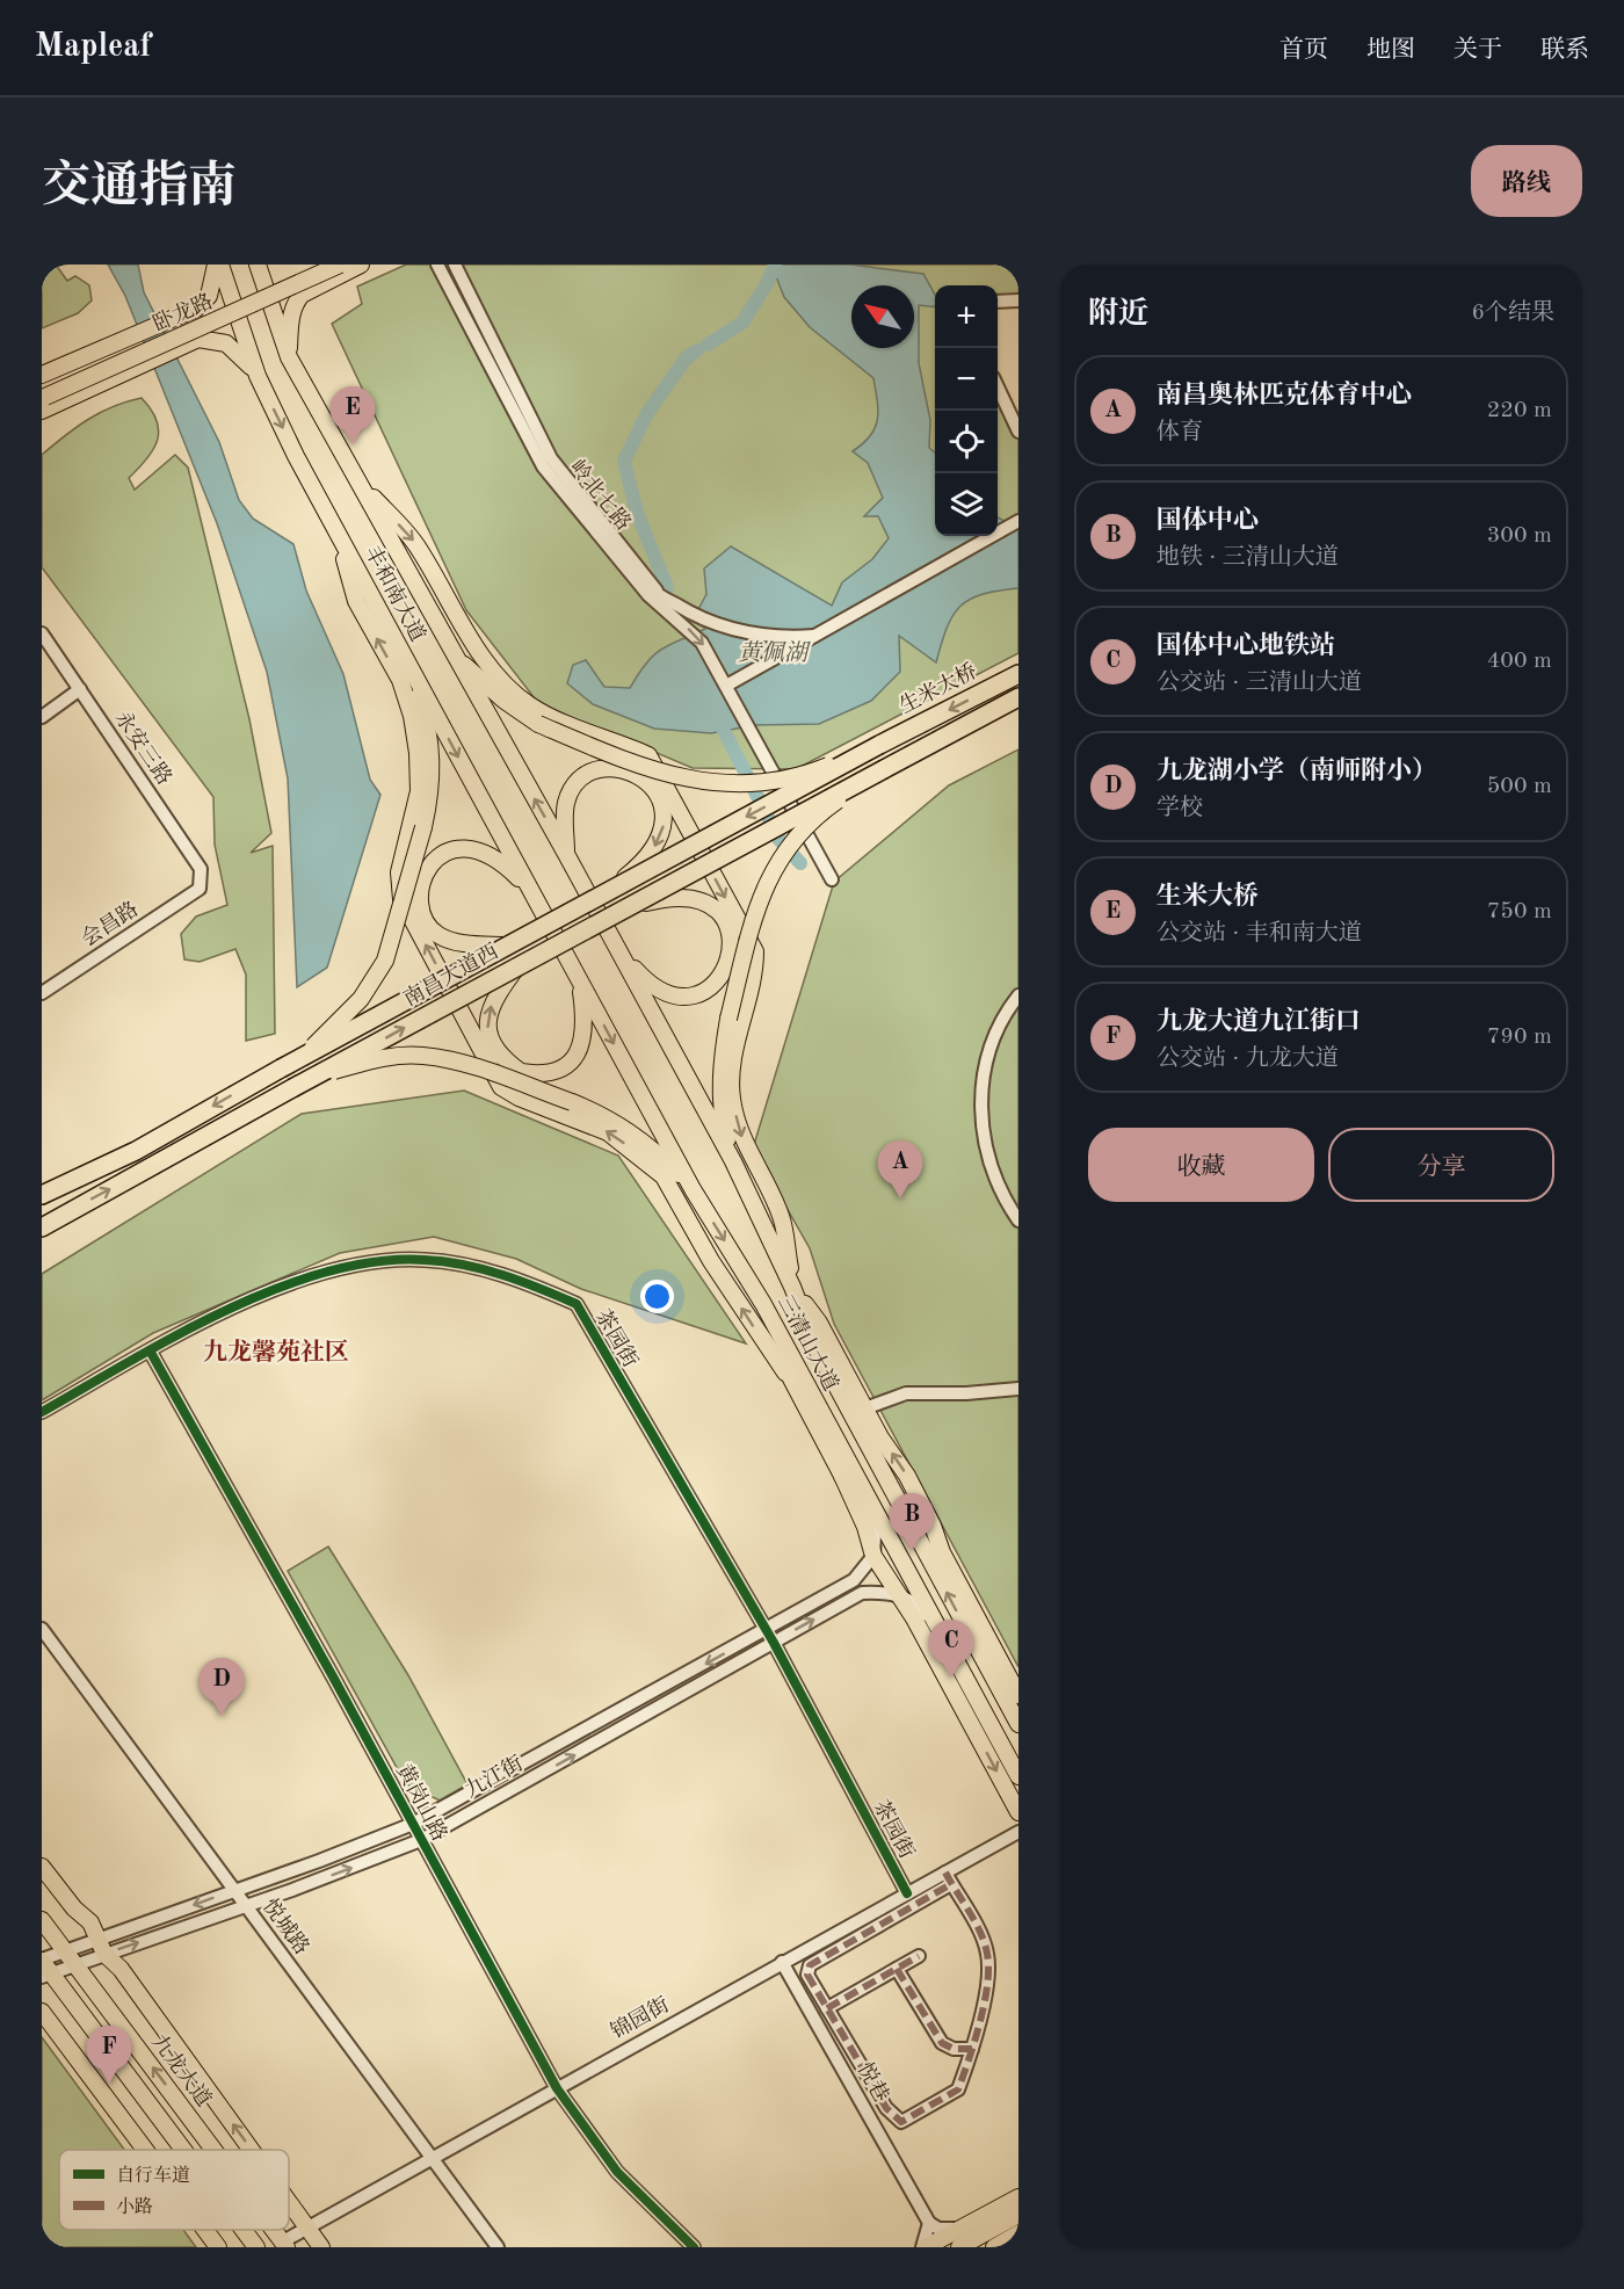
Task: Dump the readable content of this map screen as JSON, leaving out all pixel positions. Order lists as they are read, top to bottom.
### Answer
{
  "streets": {
    "highway": ["生米大桥", "南昌大道西"],
    "main road": [
      "卧龙路",
      "丰和南大道",
      "三清山大道",
      "九龙大道"
    ],
    "street": [
      "岭北七路",
      "永安三路",
      "会昌路",
      "茶园街",
      "九江街",
      "黄岗山路",
      "悦城路",
      "锦园街",
      "悦巷"
    ]
  },
  "crossings": [
    ["卧龙路", "丰和南大道"],
    ["丰和南大道", "三清山大道"],
    ["生米大桥", "南昌大道西"],
    ["永安三路", "会昌路"],
    ["茶园街", "九江街"],
    ["茶园街", "黄岗山路"],
    ["茶园街", "锦园街"],
    ["三清山大道", "九江街"],
    ["九江街", "黄岗山路"],
    ["九江街", "悦城路"],
    ["九江街", "九龙大道"],
    ["黄岗山路", "锦园街"],
    ["悦城路", "锦园街"],
    ["锦园街", "悦巷"]
  ],
  "districts": ["九龙馨苑社区"],
  "water": ["黄佩湖"],
  "legend": ["自行车道", "小路"],
  "north": "top left",
  "page": {
    "header": "Mapleaf",
    "nav": [
      "首页",
      "地图",
      "关于",
      "联系"
    ],
    "title": "交通指南",
    "buttons": [
      "路线",
      ["收藏", "分享"]
    ],
    "heading": ["附近", "6个结果"],
    "map_buttons": ["+", "−"],
    "list": [
      {
        "mark": "A",
        "name": "南昌奥林匹克体育中心",
        "note": "体育",
        "value": "220 m"
      },
      {
        "mark": "B",
        "name": "国体中心",
        "note": "地铁 · 三清山大道",
        "value": "300 m"
      },
      {
        "mark": "C",
        "name": "国体中心地铁站",
        "note": "公交站 · 三清山大道",
        "value": "400 m"
      },
      {
        "mark": "D",
        "name": "九龙湖小学（南师附小）",
        "note": "学校",
        "value": "500 m"
      },
      {
        "mark": "E",
        "name": "生米大桥",
        "note": "公交站 · 丰和南大道",
        "value": "750 m"
      },
      {
        "mark": "F",
        "name": "九龙大道九江街口",
        "note": "公交站 · 九龙大道",
        "value": "790 m"
      }
    ],
    "pins": [
      "E",
      "A",
      "B",
      "C",
      "D",
      "F"
    ]
  }
}
